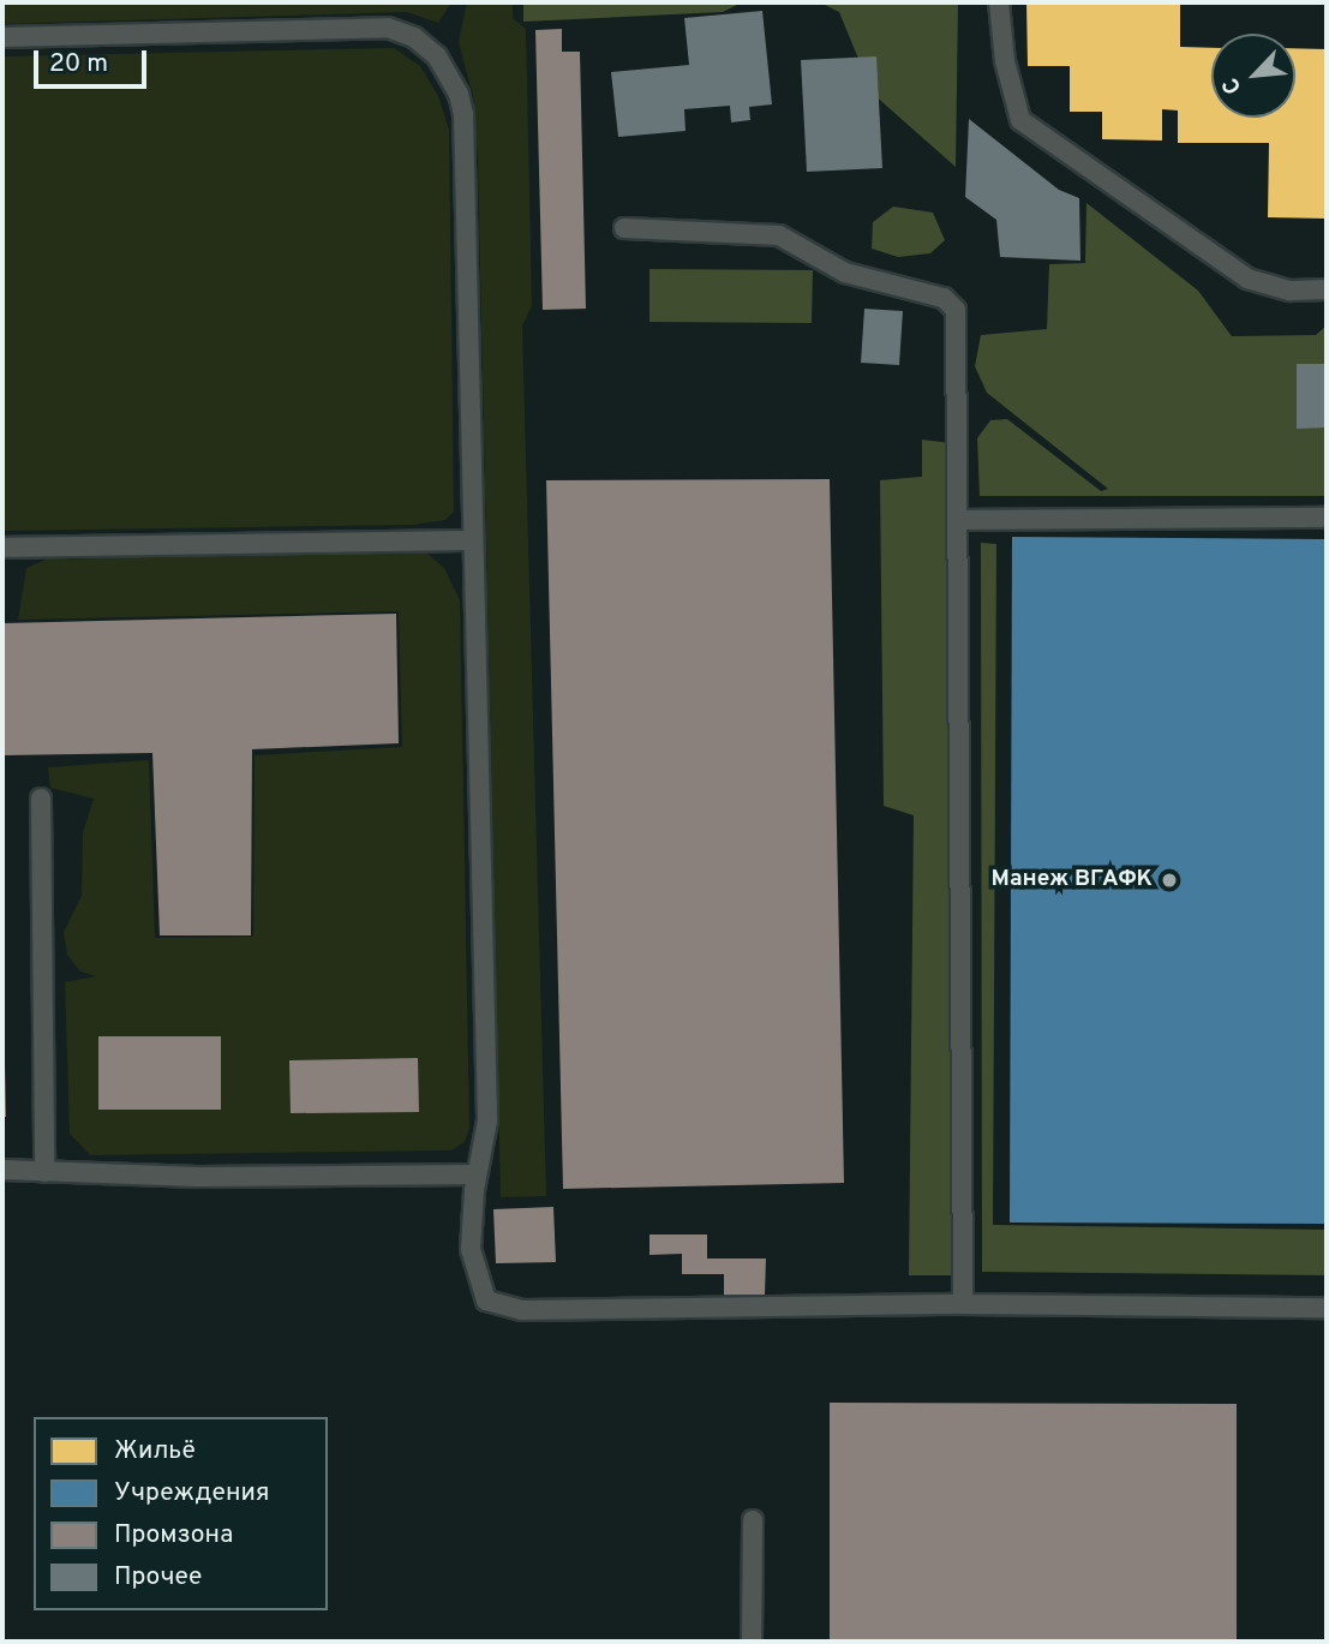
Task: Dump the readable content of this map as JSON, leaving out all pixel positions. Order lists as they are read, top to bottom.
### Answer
{
  "places": ["Манеж ВГАФК"],
  "legend": [
    "Жильё",
    "Учреждения",
    "Промзона",
    "Прочее"
  ],
  "scale_bar": "20 m",
  "north": "bottom left"
}
